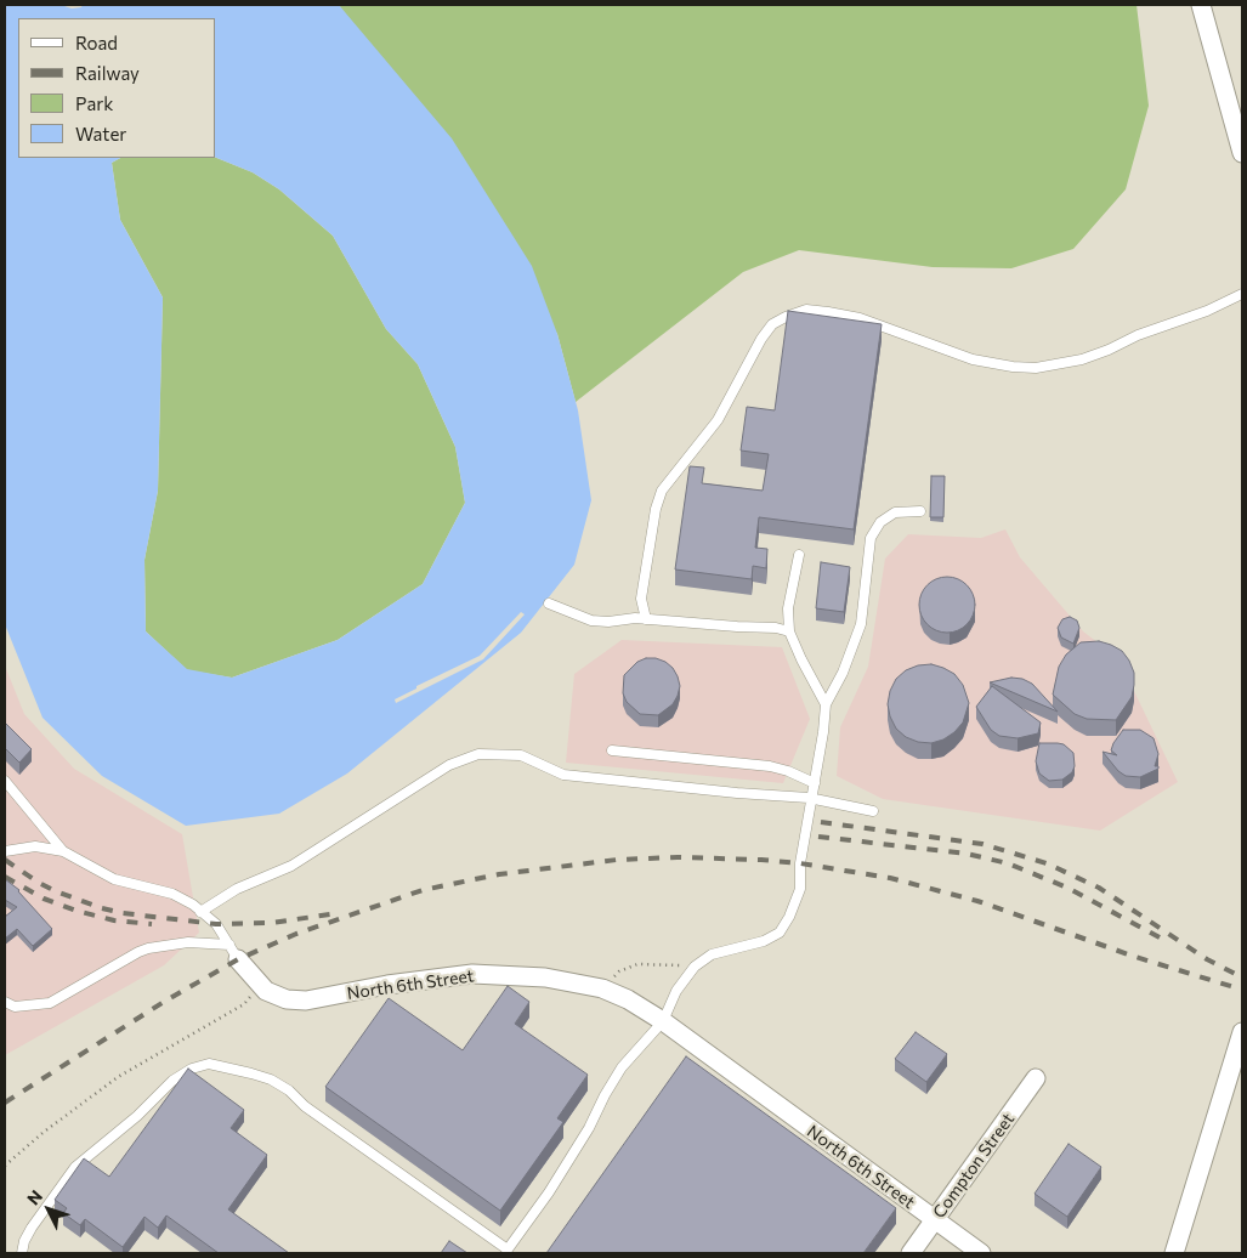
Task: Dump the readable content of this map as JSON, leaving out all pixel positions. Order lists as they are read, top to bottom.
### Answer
{
  "streets": {
    "street": ["North 6th Street", "Compton Street"]
  },
  "crossings": [
    ["North 6th Street", "Compton Street"]
  ],
  "legend": [
    "Road",
    "Railway",
    "Park",
    "Water"
  ],
  "north": "top left"
}
